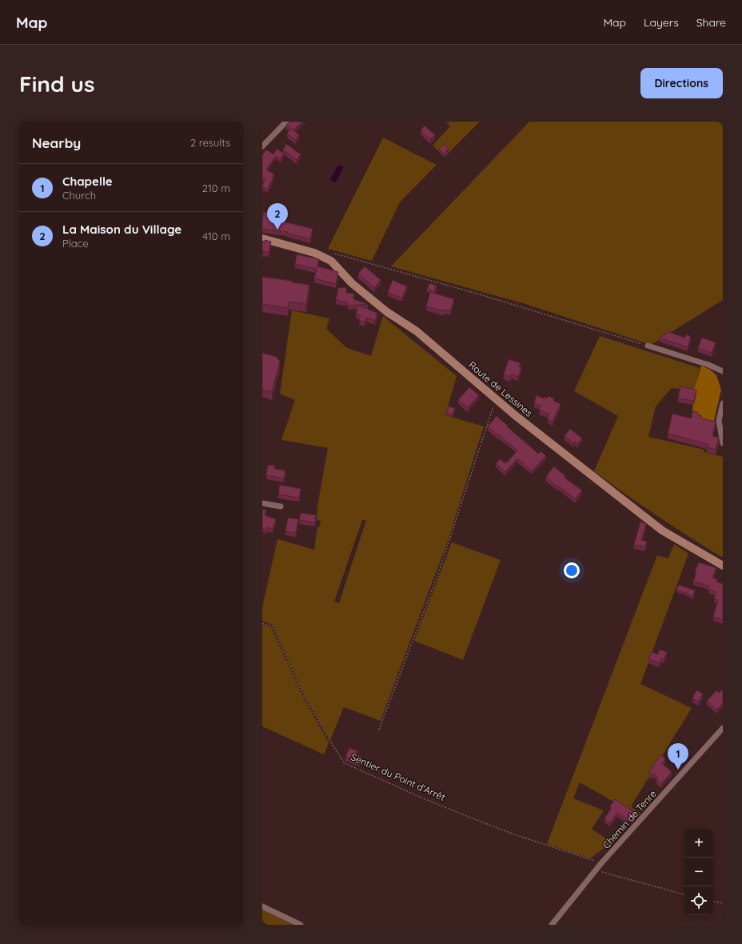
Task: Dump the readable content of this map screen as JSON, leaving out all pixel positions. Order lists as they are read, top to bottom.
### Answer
{
  "streets": {
    "main road": ["Route de Lessines"],
    "street": ["Chemin de Tenre"],
    "path": ["Sentier du Point d'Arrêt"]
  },
  "crossings": [
    ["Sentier du Point d'Arrêt", "Chemin de Tenre"]
  ],
  "page": {
    "header": "Map",
    "nav": ["Map", "Layers", "Share"],
    "buttons": "Directions",
    "title": "Find us",
    "heading": ["Nearby", "2 results"],
    "list": [
      {
        "mark": "1",
        "name": "Chapelle",
        "note": "Church",
        "value": "210 m"
      },
      {
        "mark": "2",
        "name": "La Maison du Village",
        "note": "Place",
        "value": "410 m"
      }
    ],
    "pins": ["2", "1"],
    "map_buttons": ["+", "−"]
  }
}
